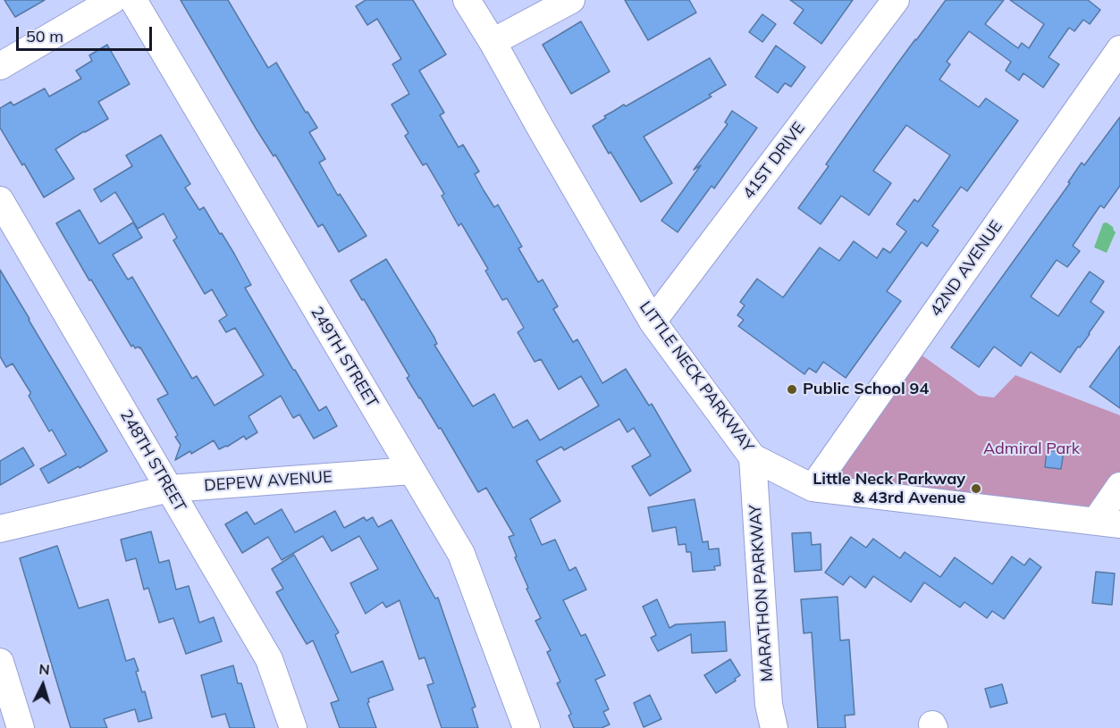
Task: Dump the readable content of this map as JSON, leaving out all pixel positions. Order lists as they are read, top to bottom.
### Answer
{
  "streets": {
    "street": [
      "41ST DRIVE",
      "42ND AVENUE",
      "249TH STREET",
      "LITTLE NECK PARKWAY",
      "248TH STREET",
      "DEPEW AVENUE",
      "MARATHON PARKWAY"
    ]
  },
  "crossings": [
    ["41ST DRIVE", "LITTLE NECK PARKWAY"],
    ["42ND AVENUE", "LITTLE NECK PARKWAY"],
    ["249TH STREET", "DEPEW AVENUE"],
    ["LITTLE NECK PARKWAY", "MARATHON PARKWAY"],
    ["248TH STREET", "DEPEW AVENUE"]
  ],
  "parks": ["Admiral Park"],
  "places": ["Public School 94", "Little Neck Parkway & 43rd Avenue"],
  "scale_bar": "50 m",
  "north": "top"
}
